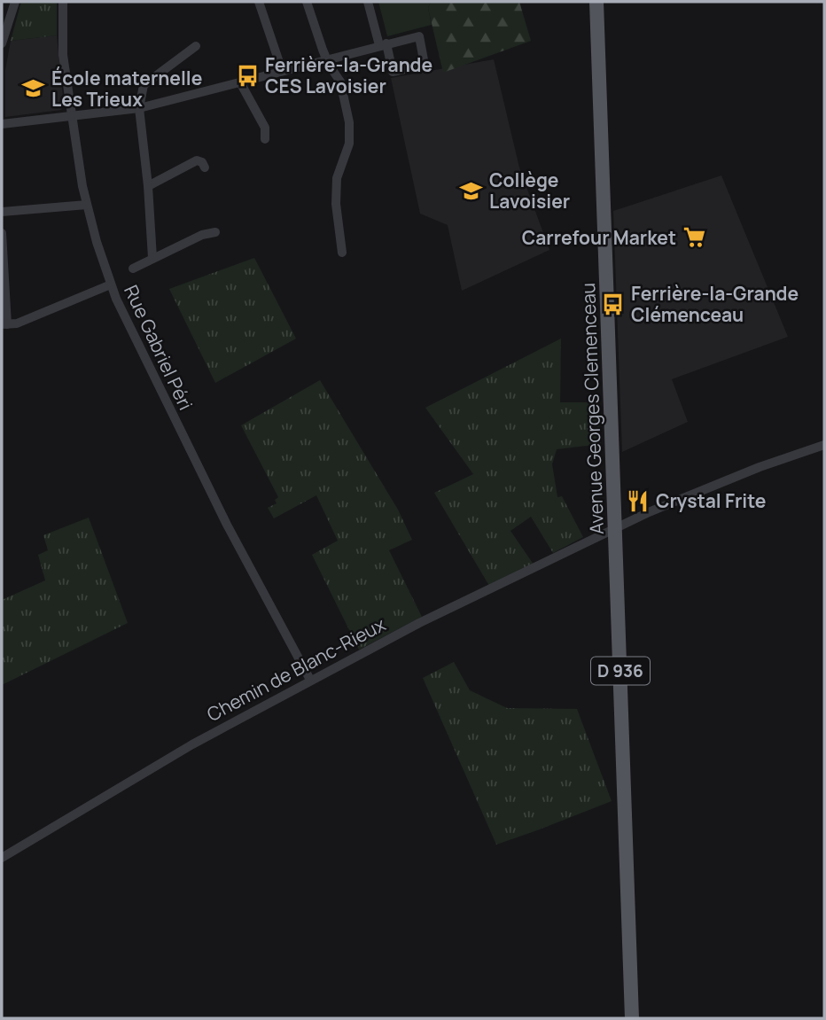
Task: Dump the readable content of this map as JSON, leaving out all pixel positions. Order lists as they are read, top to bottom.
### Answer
{
  "streets": {
    "main road": ["Avenue Georges Clemenceau", "D 936"],
    "street": ["Rue Gabriel Péri", "Chemin de Blanc-Rieux"]
  },
  "crossings": [
    ["Rue Gabriel Péri", "Chemin de Blanc-Rieux"],
    ["Avenue Georges Clemenceau", "Chemin de Blanc-Rieux"]
  ],
  "places": {
    "bus stop": ["Ferrière-la-Grande CES Lavoisier", "Ferrière-la-Grande Clémenceau"],
    "school or university": ["École maternelle Les Trieux", "Collège Lavoisier"],
    "supermarket": ["Carrefour Market"],
    "restaurant": ["Crystal Frite"]
  }
}
